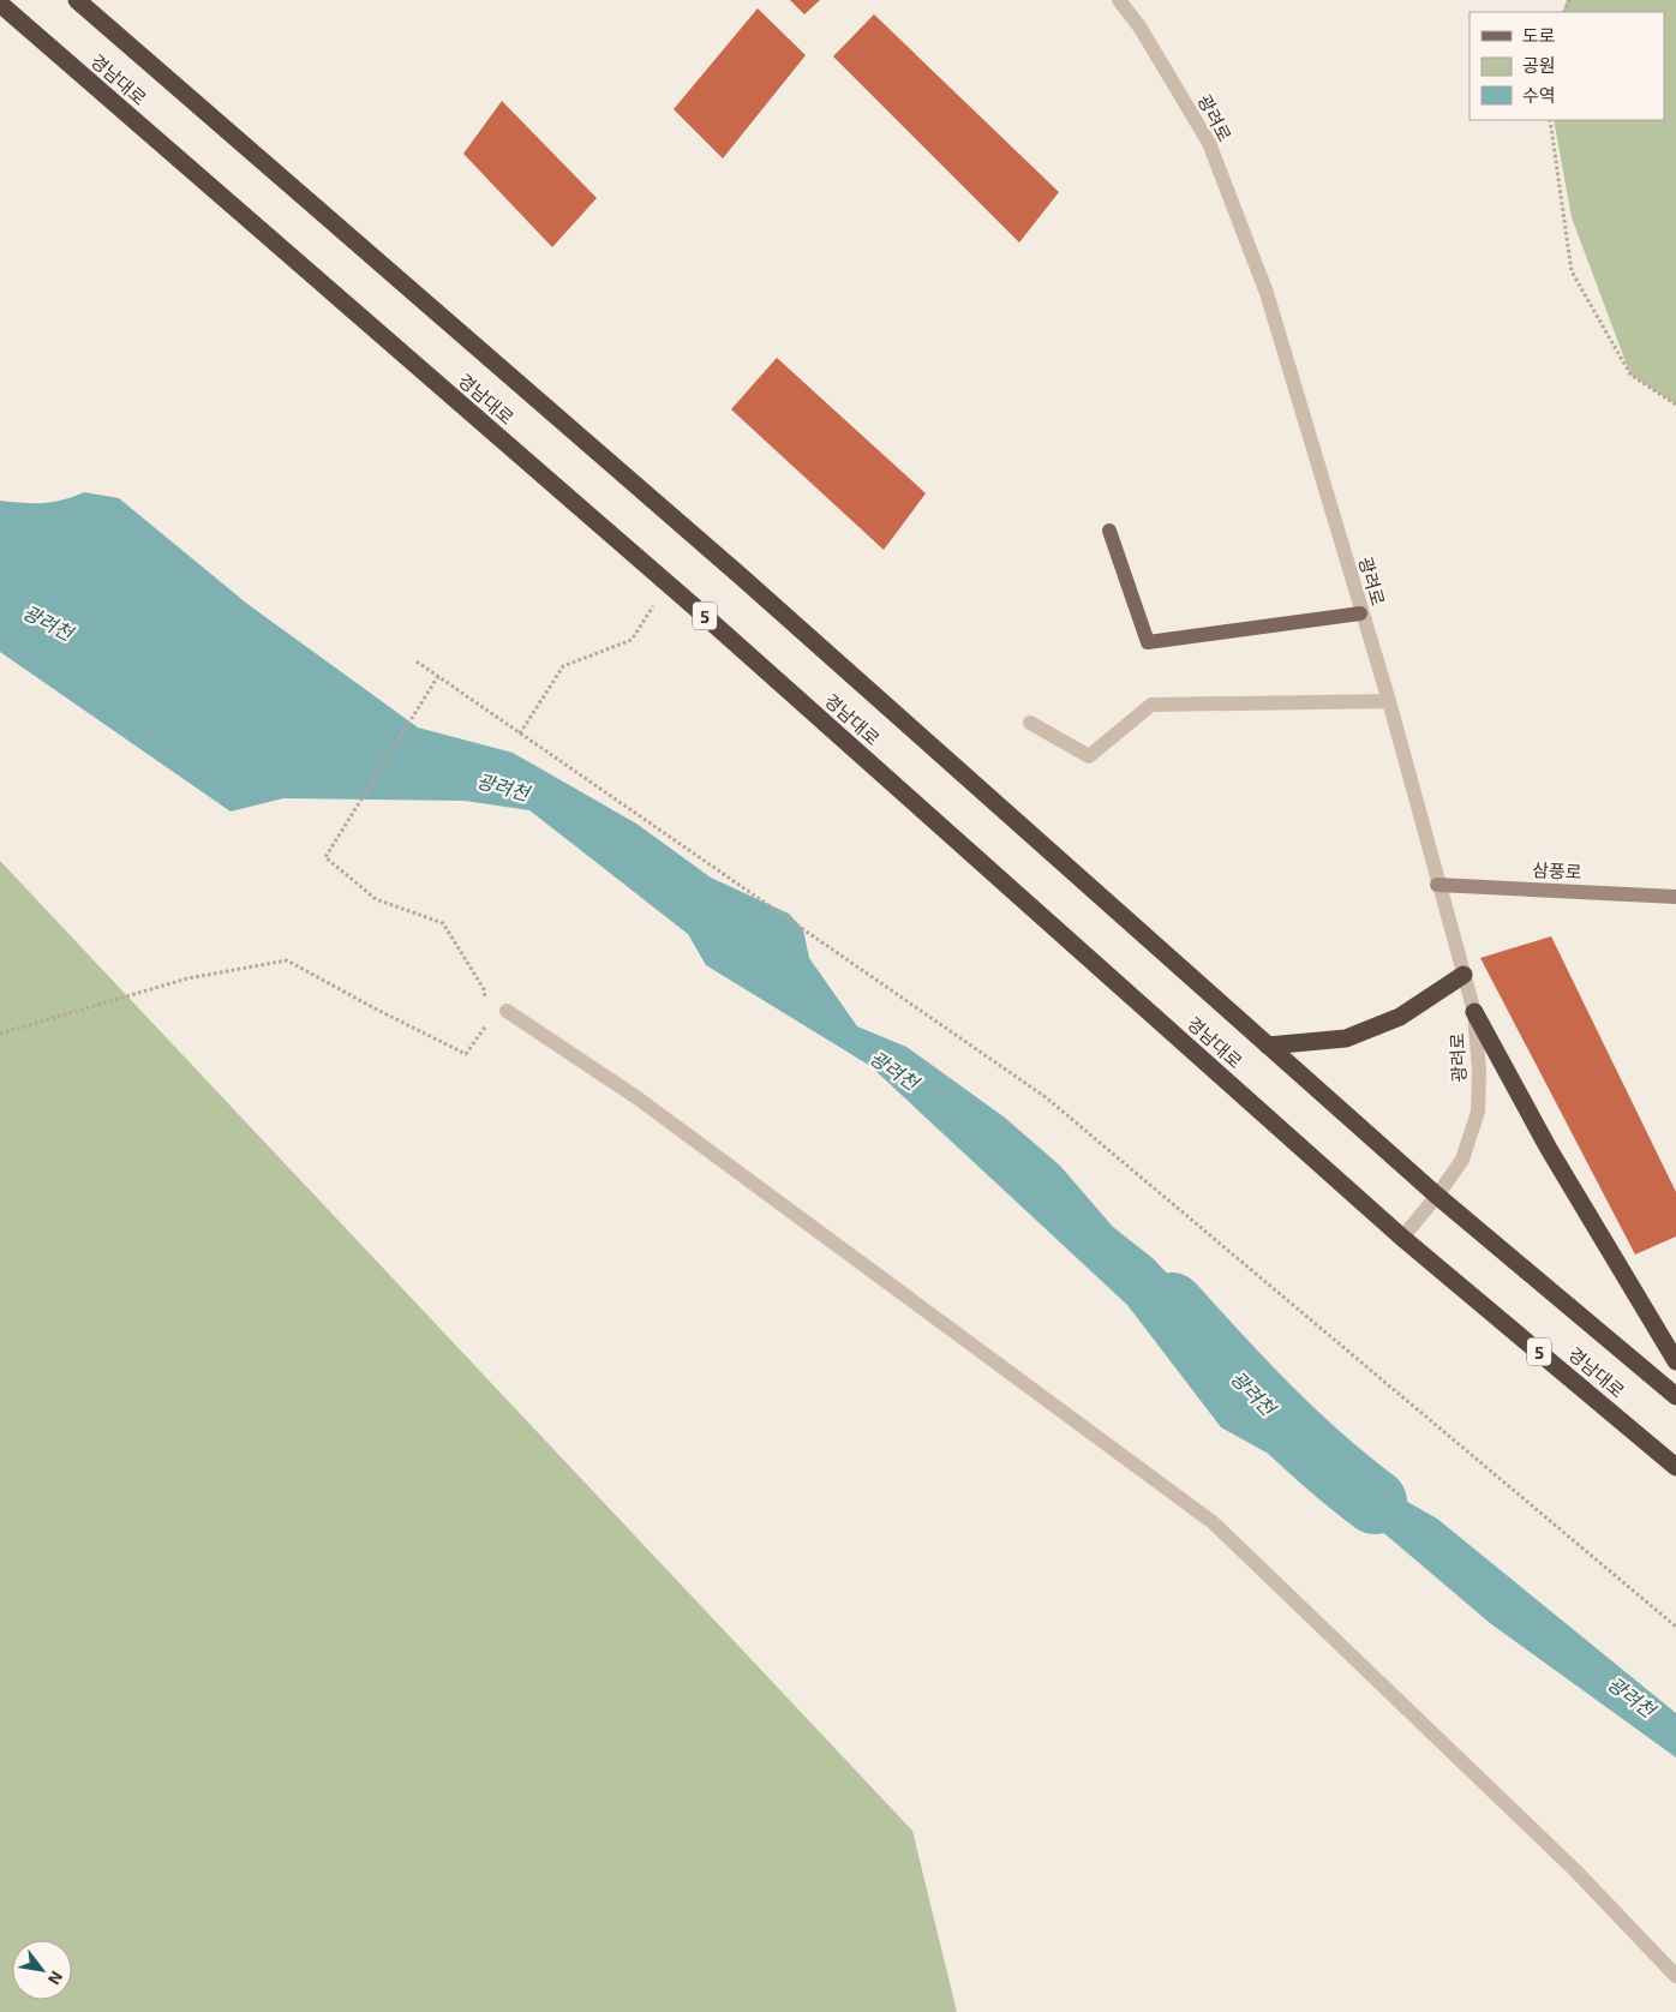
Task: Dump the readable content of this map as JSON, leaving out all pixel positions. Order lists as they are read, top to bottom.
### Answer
{
  "streets": {
    "highway": ["경남대로", "5"],
    "street": ["광려로", "삼풍로"]
  },
  "crossings": [
    ["경남대로", "광려로"],
    ["광려로", "삼풍로"]
  ],
  "water": ["광려천"],
  "legend": ["도로", "공원", "수역"],
  "north": "bottom right"
}
